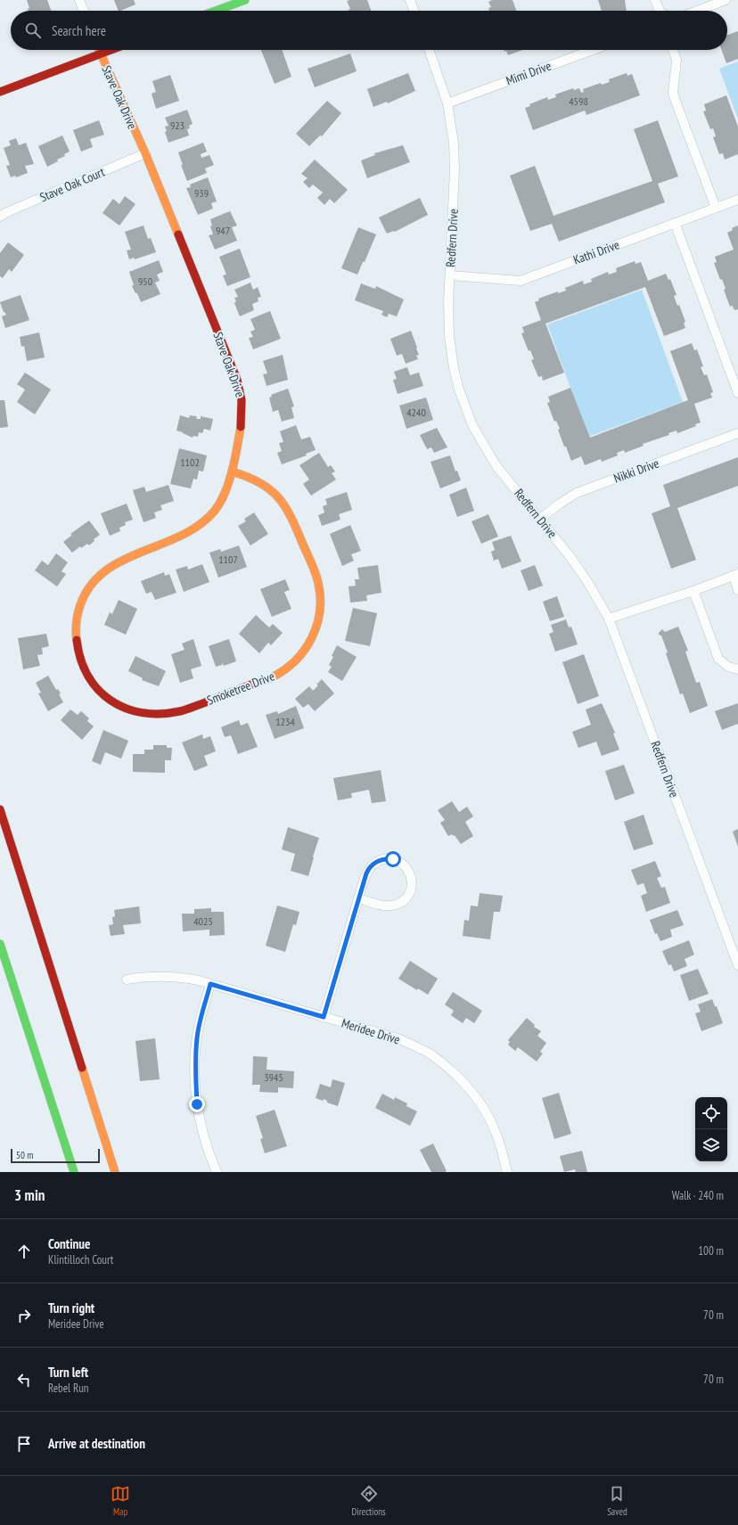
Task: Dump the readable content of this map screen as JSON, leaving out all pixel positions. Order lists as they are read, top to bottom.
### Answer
{
  "streets": {
    "main road": ["Stave Oak Drive", "Smoketree Drive"],
    "street": [
      "Mimi Drive",
      "Stave Oak Court",
      "Redfern Drive",
      "Kathi Drive",
      "Nikki Drive",
      "Meridee Drive"
    ]
  },
  "crossings": [
    ["Mimi Drive", "Redfern Drive"],
    ["Stave Oak Drive", "Stave Oak Court"],
    ["Stave Oak Drive", "Smoketree Drive"],
    ["Redfern Drive", "Kathi Drive"],
    ["Redfern Drive", "Nikki Drive"]
  ],
  "house_numbers": [
    "4598",
    "923",
    "939",
    "947",
    "950",
    "4240",
    "1102",
    "1107",
    "1234",
    "4025",
    "3945"
  ],
  "scale_bar": "50 m",
  "page": {
    "search": "Search here",
    "scale": "50 m",
    "heading": ["3 min", "Walk · 240 m"],
    "list": [
      ["Continue", "Klintilloch Court", "100 m"],
      ["Turn right", "Meridee Drive", "70 m"],
      ["Turn left", "Rebel Run", "70 m"],
      "Arrive at destination"
    ],
    "nav": ["Map", "Directions", "Saved"]
  }
}
